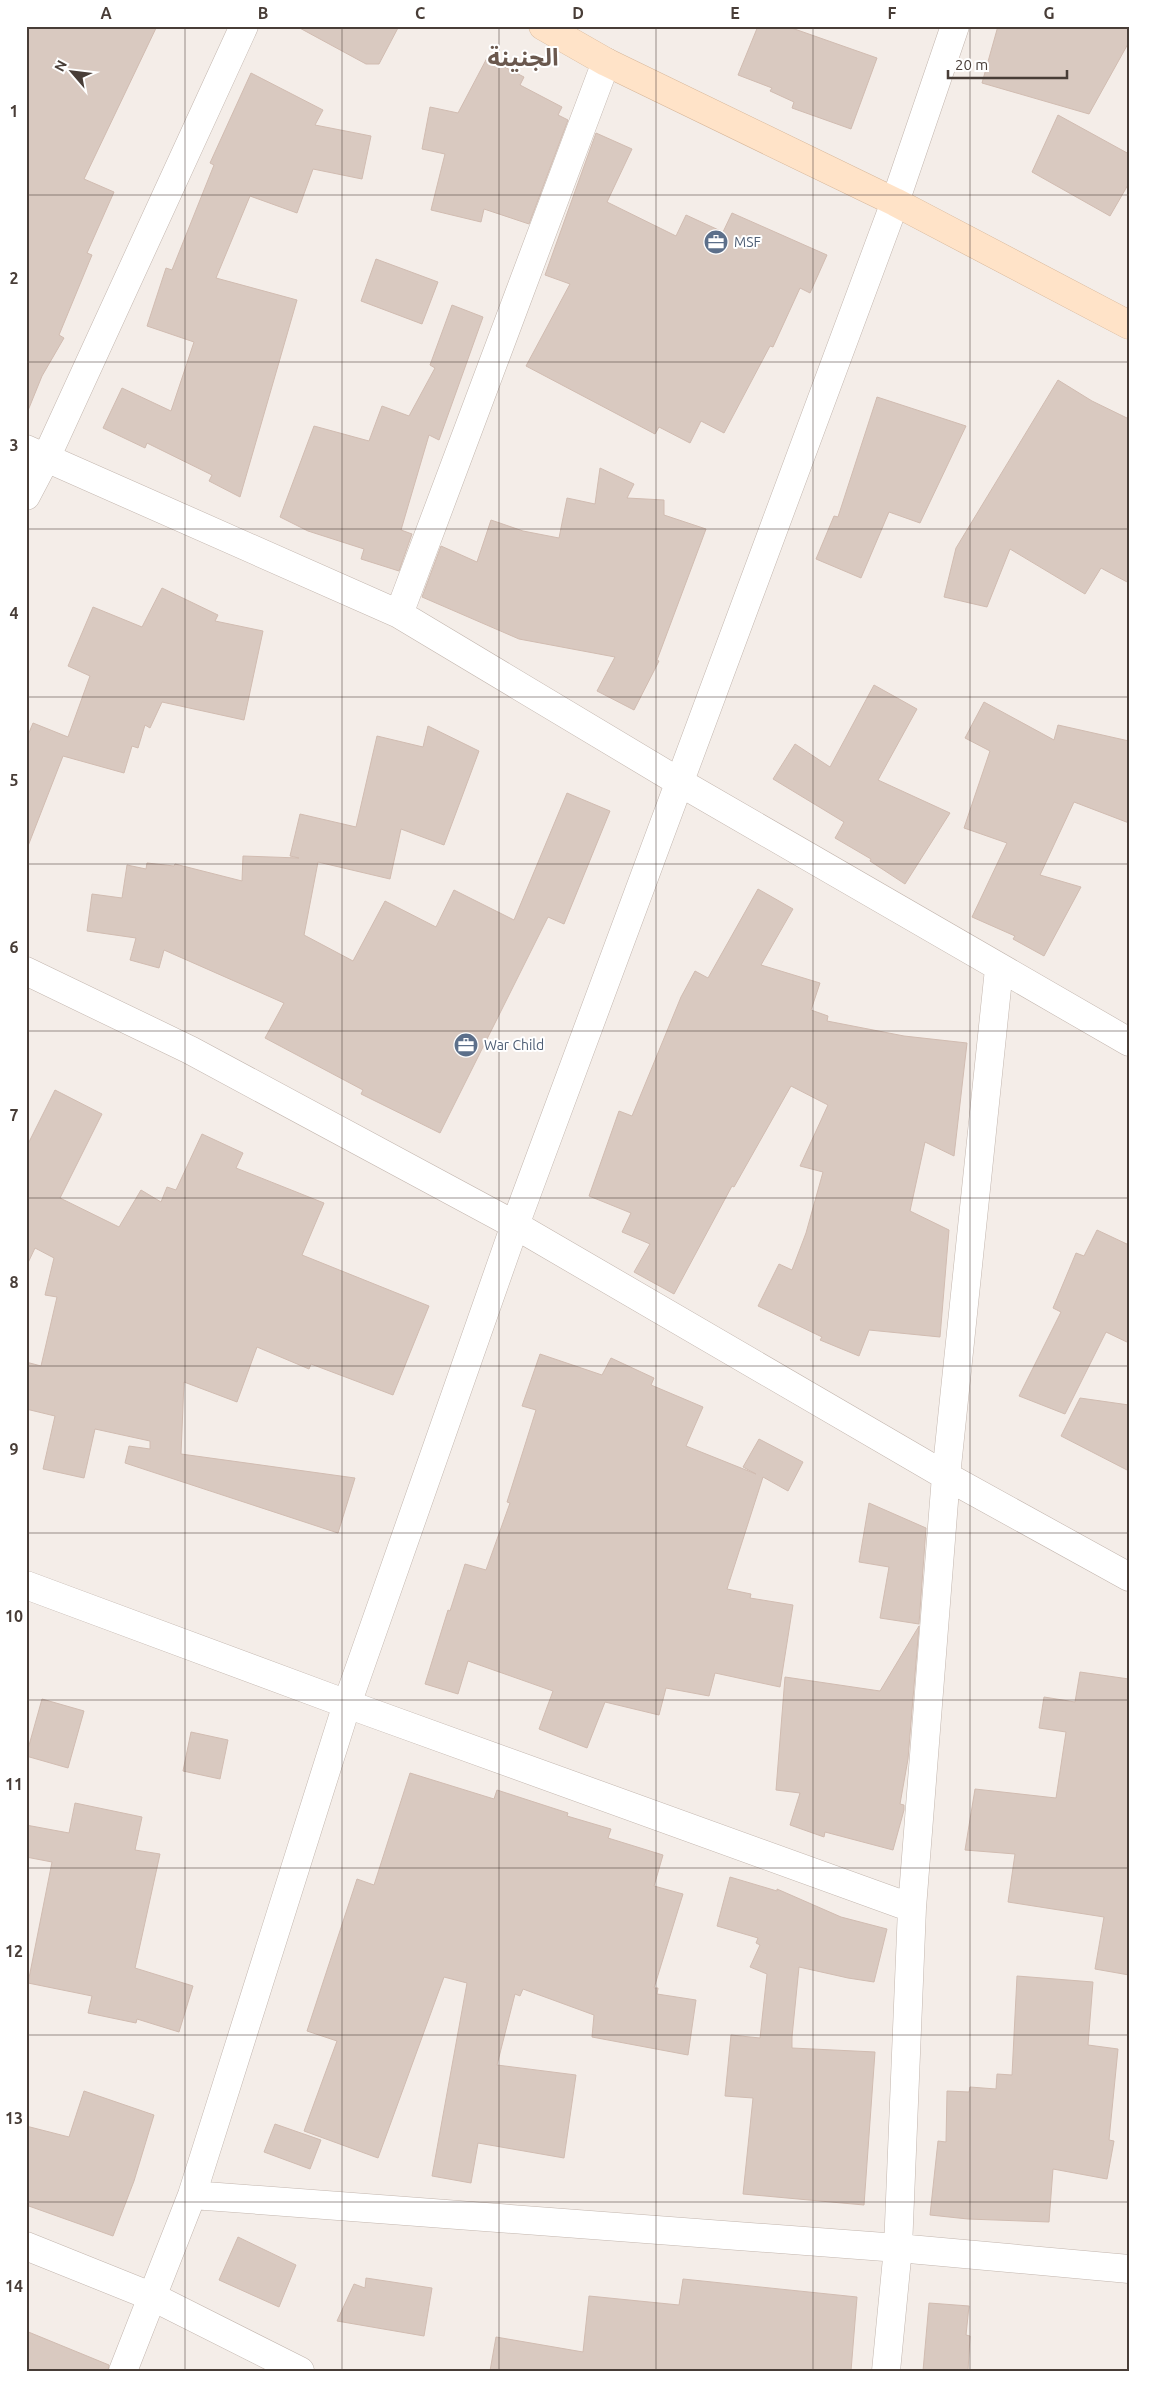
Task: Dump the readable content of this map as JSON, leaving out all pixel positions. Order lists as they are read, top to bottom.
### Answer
{
  "districts": ["الجنينة"],
  "places": {
    "office": ["MSF", "War Child"]
  },
  "scale_bar": "20 m",
  "north": "top left",
  "grid": {
    "columns": [
      "A",
      "B",
      "C",
      "D",
      "E",
      "F",
      "G"
    ],
    "rows": [
      "1",
      "2",
      "3",
      "4",
      "5",
      "6",
      "7",
      "8",
      "9",
      "10",
      "11",
      "12",
      "13",
      "14"
    ]
  }
}
